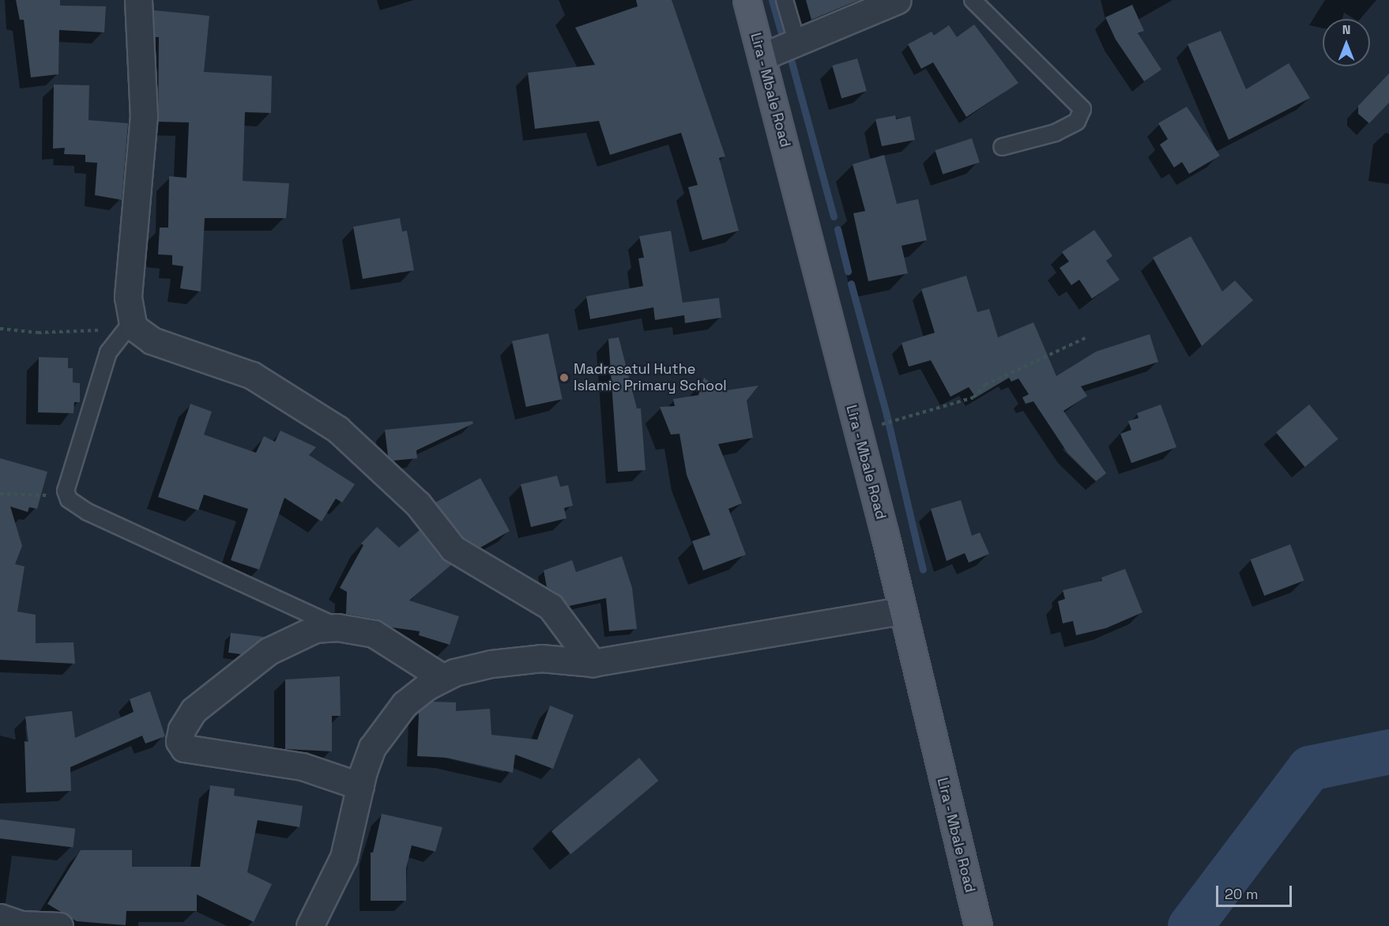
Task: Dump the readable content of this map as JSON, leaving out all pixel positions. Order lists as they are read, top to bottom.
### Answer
{
  "streets": {
    "main road": ["Lira - Mbale Road"]
  },
  "places": ["Madrasatul Huthe Islamic Primary School"],
  "scale_bar": "20 m",
  "north": "top"
}
